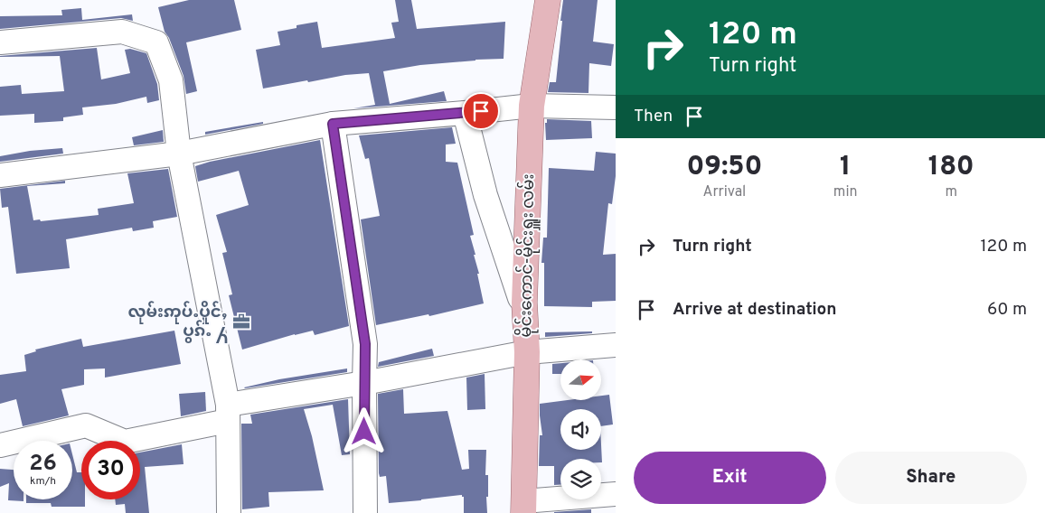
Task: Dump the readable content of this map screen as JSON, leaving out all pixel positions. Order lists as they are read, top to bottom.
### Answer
{
  "streets": {
    "main road": ["မိုင်းကောင်-မိုင်းရှူး လမ်း"]
  },
  "places": {
    "office": ["လုမ်းဢုပ်ႉပိူင်ႇ ပွၵ်ႉ ႓"]
  },
  "north": "right",
  "page": {
    "turn": ["120 m", "Turn right"],
    "then": "Then",
    "eta": [
      "09:50",
      "Arrival",
      "1",
      "min",
      "180",
      "m"
    ],
    "list": [
      {
        "name": "Turn right",
        "value": "120 m"
      },
      {
        "name": "Arrive at destination",
        "value": "60 m"
      }
    ],
    "speed": "26 km/h",
    "limit": "30",
    "buttons": ["Exit", "Share"]
  }
}
